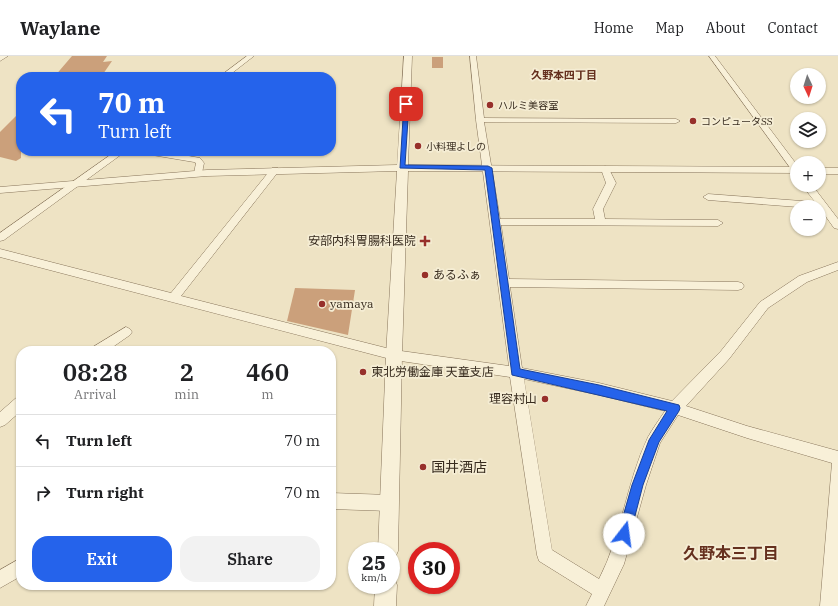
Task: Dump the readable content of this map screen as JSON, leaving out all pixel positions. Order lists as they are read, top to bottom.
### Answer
{
  "districts": ["久野本四丁目", "久野本三丁目"],
  "places": {
    "other": [
      "ハルミ美容室",
      "コンピュータSS",
      "小料理よしの",
      "あるふぁ",
      "yamaya",
      "東北労働金庫 天童支店",
      "理容村山",
      "国井酒店"
    ],
    "health": ["安部内科胃腸科医院"]
  },
  "north": "bottom",
  "page": {
    "header": "Waylane",
    "nav": [
      "Home",
      "Map",
      "About",
      "Contact"
    ],
    "map_buttons": ["+", "−"],
    "turn": ["70 m", "Turn left"],
    "eta": [
      "08:28",
      "Arrival",
      "2",
      "min",
      "460",
      "m"
    ],
    "list": [
      {
        "name": "Turn left",
        "value": "70 m"
      },
      {
        "name": "Turn right",
        "value": "70 m"
      }
    ],
    "buttons": ["Exit", "Share"],
    "speed": "25 km/h",
    "limit": "30"
  }
}
